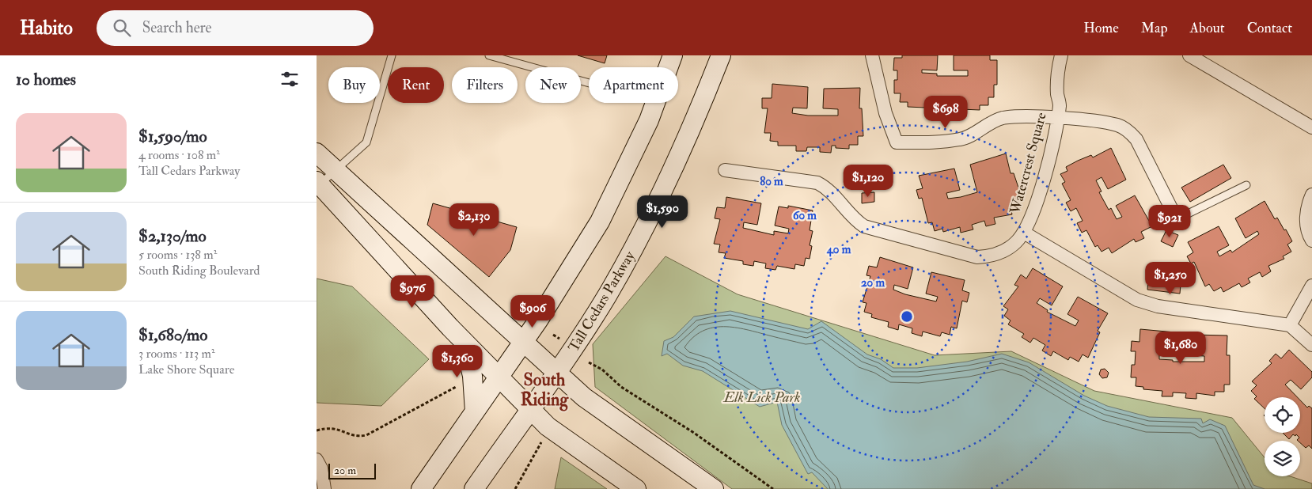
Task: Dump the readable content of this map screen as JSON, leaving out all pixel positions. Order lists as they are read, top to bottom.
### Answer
{
  "streets": {
    "main road": ["Tall Cedars Parkway"],
    "street": ["Watercrest Square"]
  },
  "districts": ["South Riding"],
  "parks": ["Elk Lick Park"],
  "scale_bar": "20 m",
  "page": {
    "header": "Habito",
    "search": "Search here",
    "nav": [
      "Home",
      "Map",
      "About",
      "Contact"
    ],
    "heading": "10 homes",
    "chip": [
      "Buy",
      "Rent",
      "Filters",
      "New",
      "Apartment"
    ],
    "price": [
      "$698",
      "$1,120",
      "$1,590",
      "$2,130",
      "$921",
      "$1,250",
      "$976",
      "$906",
      "$1,680",
      "$1,360"
    ],
    "list": [
      {
        "name": "$1,590/mo",
        "note": "4 rooms · 108 m² · Tall Cedars Parkway"
      },
      {
        "name": "$2,130/mo",
        "note": "5 rooms · 138 m² · South Riding Boulevard"
      },
      {
        "name": "$1,680/mo",
        "note": "3 rooms · 113 m² · Lake Shore Square"
      }
    ],
    "scale": "20 m"
  },
  "rings": [
    "80 m",
    "60 m",
    "40 m",
    "20 m"
  ]
}
